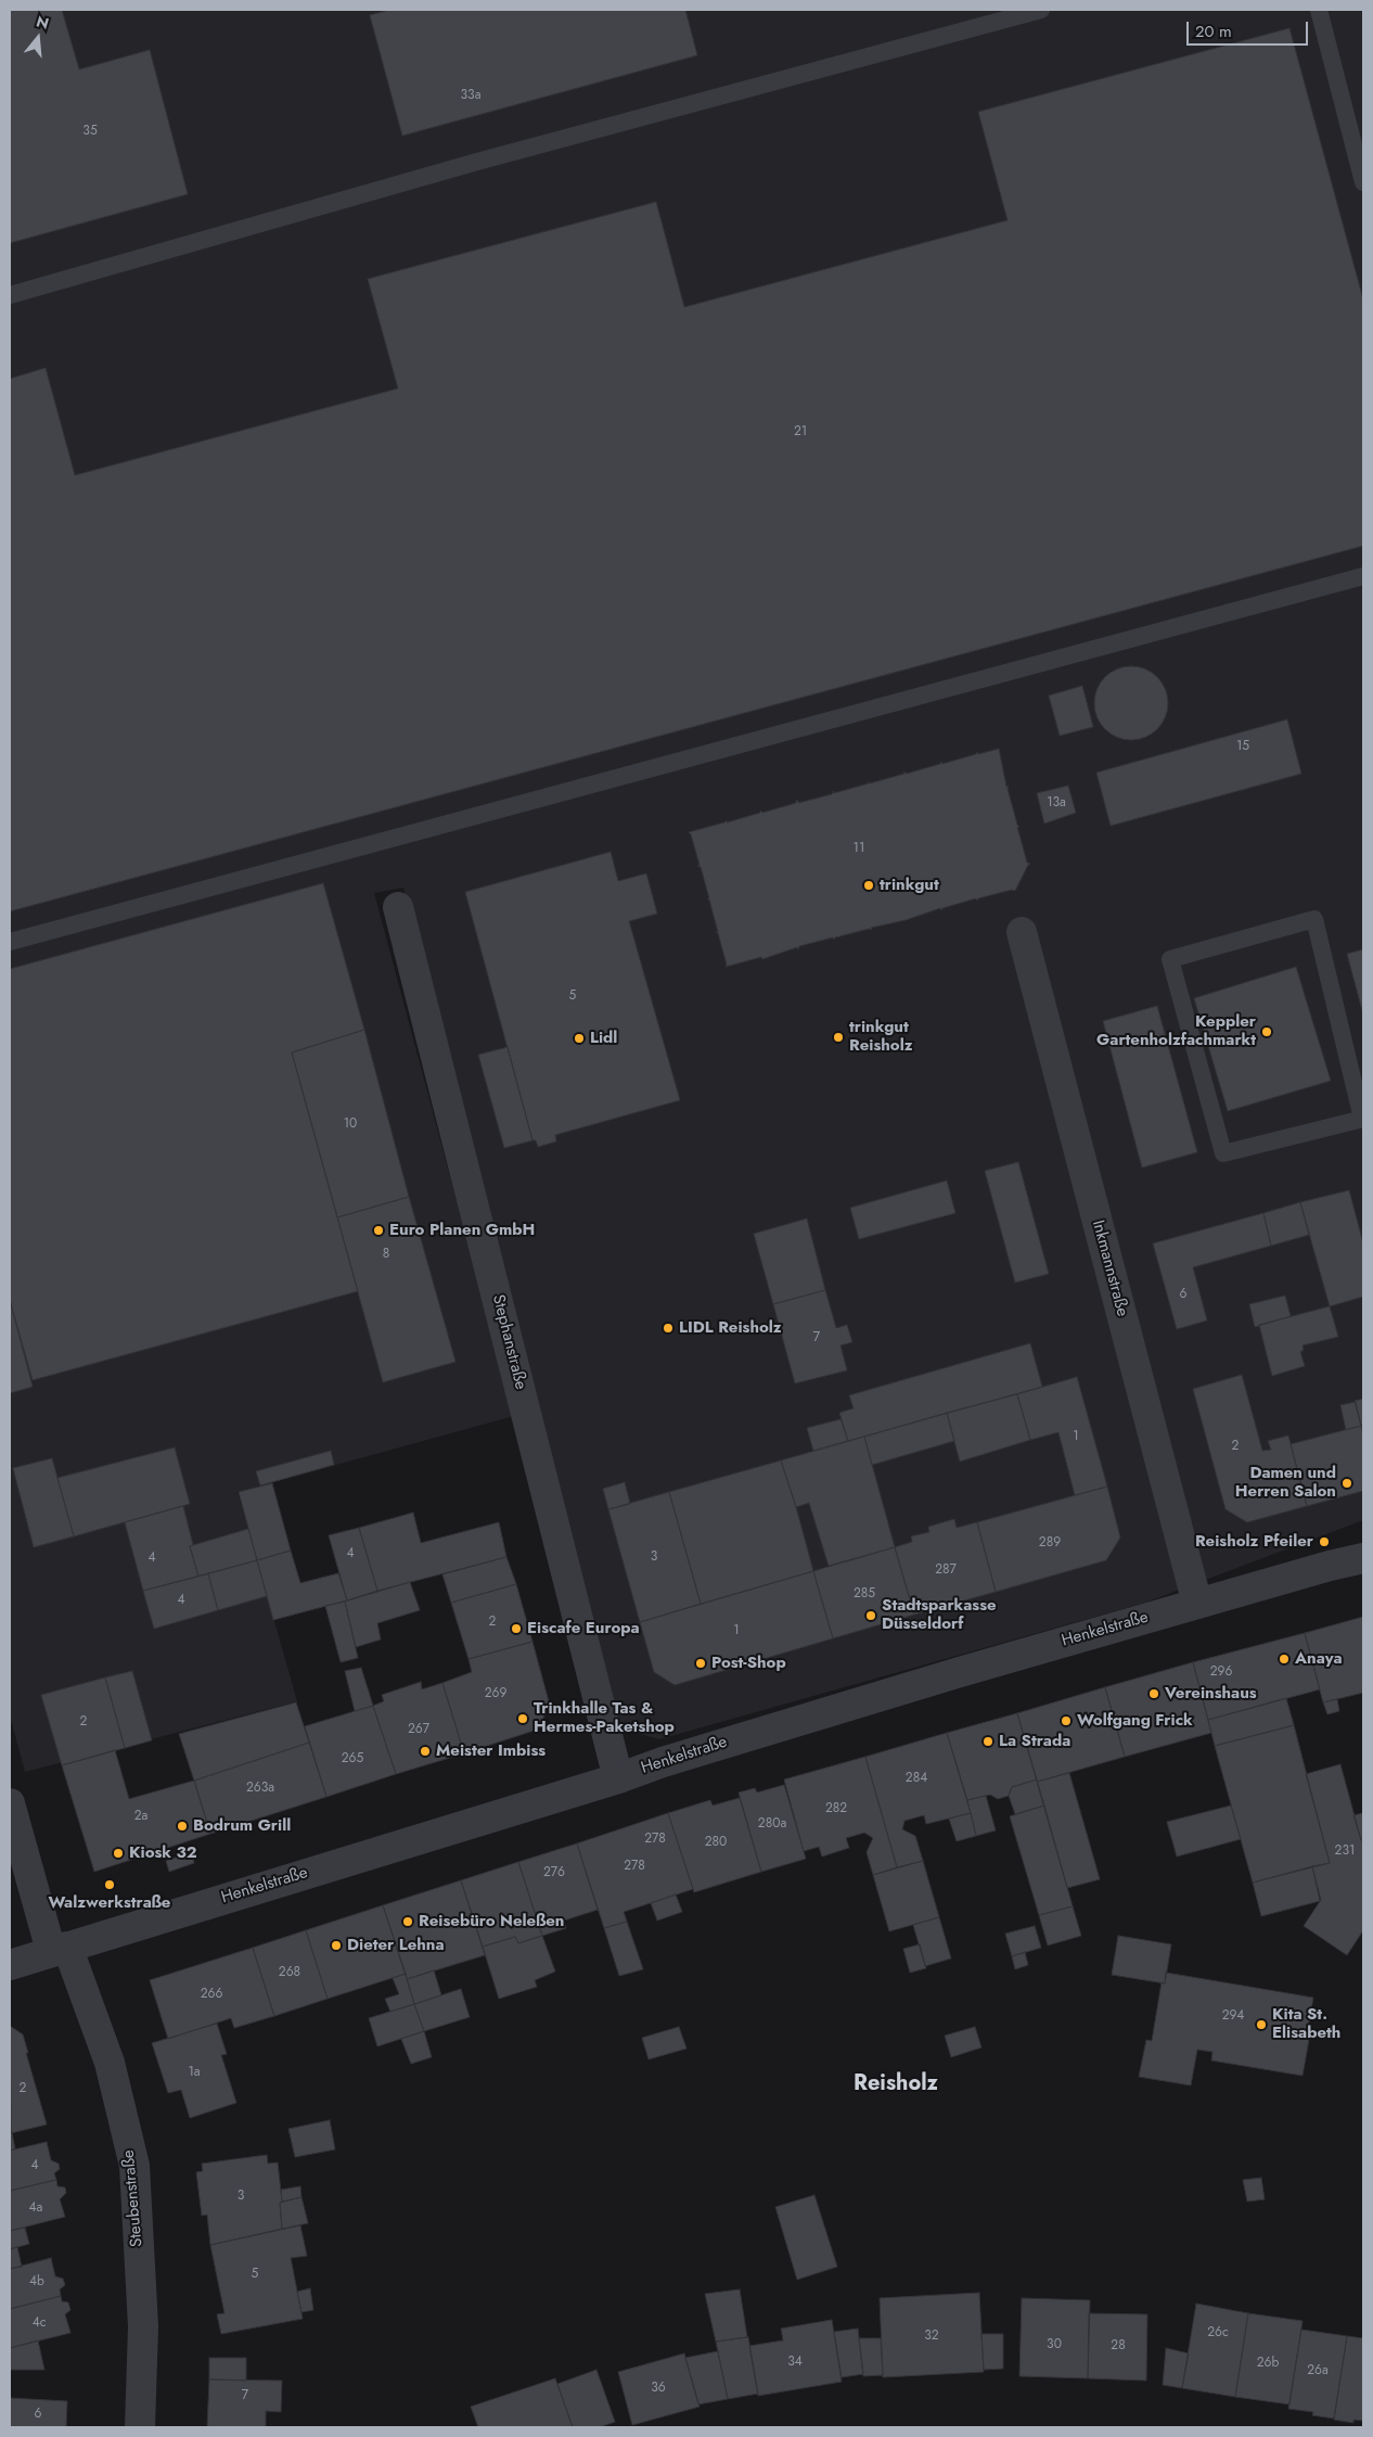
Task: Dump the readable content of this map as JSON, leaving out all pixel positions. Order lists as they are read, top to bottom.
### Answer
{
  "streets": {
    "street": [
      "Inkmannstraße",
      "Stephanstraße",
      "Henkelstraße",
      "Steubenstraße"
    ]
  },
  "crossings": [
    ["Inkmannstraße", "Henkelstraße"],
    ["Stephanstraße", "Henkelstraße"],
    ["Henkelstraße", "Steubenstraße"]
  ],
  "districts": ["Reisholz"],
  "places": [
    "trinkgut",
    "Keppler Gartenholzfachmarkt",
    "trinkgut Reisholz",
    "Lidl",
    "Euro Planen GmbH",
    "LIDL Reisholz",
    "Damen und Herren Salon",
    "Reisholz Pfeiler",
    "Stadtsparkasse Düsseldorf",
    "Eiscafe Europa",
    "Anaya",
    "Post-Shop",
    "Vereinshaus",
    "Trinkhalle Tas & Hermes-Paketshop",
    "Wolfgang Frick",
    "La Strada",
    "Meister Imbiss",
    "Bodrum Grill",
    "Kiosk 32",
    "Walzwerkstraße",
    "Reisebüro Neleßen",
    "Dieter Lehna",
    "Kita St. Elisabeth"
  ],
  "house_numbers": [
    "33a",
    "35",
    "21",
    "15",
    "13a",
    "11",
    "5",
    "10",
    "8",
    "6",
    "7",
    "1",
    "2",
    "289",
    "4",
    "3",
    "4",
    "287",
    "285",
    "4",
    "2",
    "1",
    "296",
    "269",
    "2",
    "267",
    "265",
    "284",
    "263a",
    "282",
    "2a",
    "280a",
    "278",
    "280",
    "231",
    "278",
    "276",
    "268",
    "266",
    "294",
    "1a",
    "2",
    "4",
    "3",
    "4a",
    "5",
    "4b",
    "4c",
    "26c",
    "32",
    "30",
    "28",
    "34",
    "26b",
    "26a",
    "36",
    "7",
    "6"
  ],
  "scale_bar": "20 m",
  "north": "top"
}
